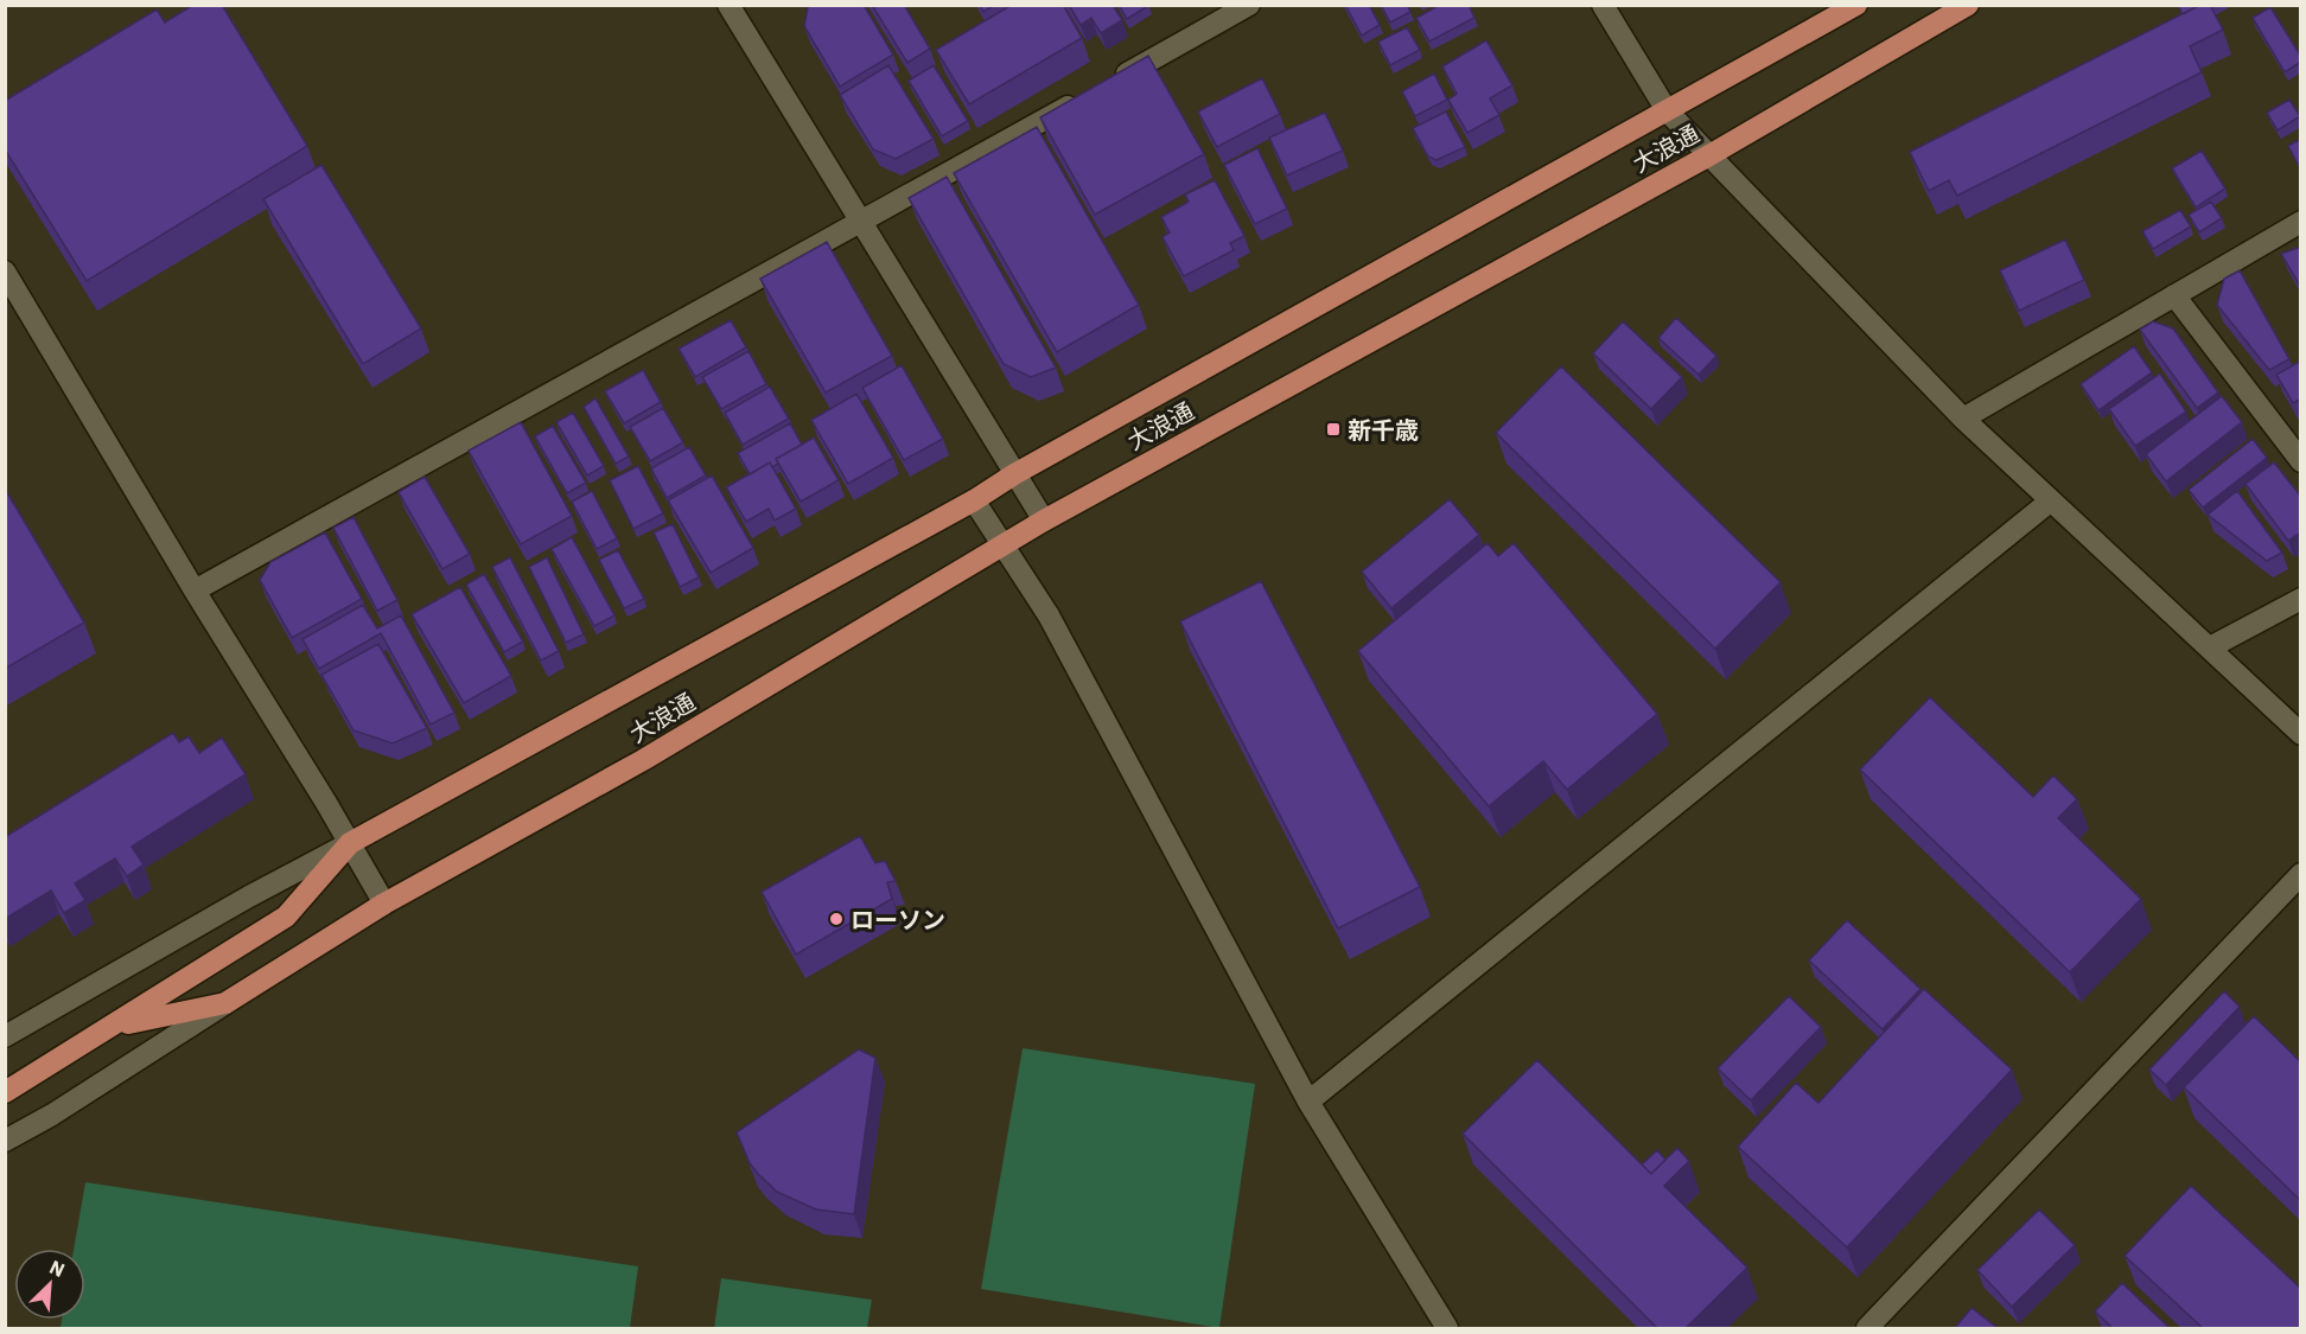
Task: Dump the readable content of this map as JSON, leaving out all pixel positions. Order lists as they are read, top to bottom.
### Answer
{
  "streets": {
    "main road": ["大浪通"]
  },
  "places": {
    "transit": ["新千歳"],
    "other": ["ローソン"]
  },
  "north": "top right"
}
